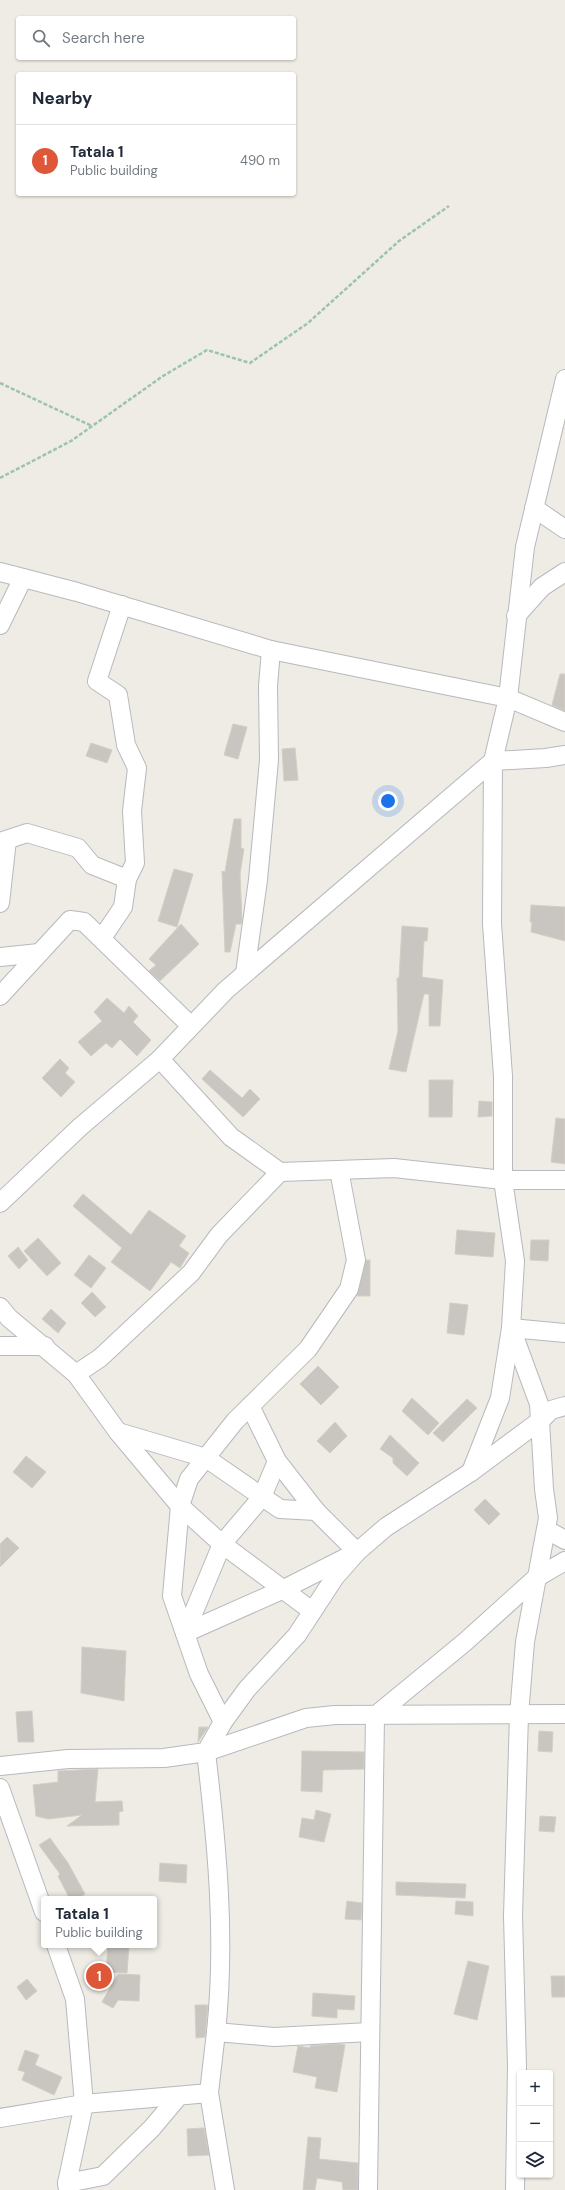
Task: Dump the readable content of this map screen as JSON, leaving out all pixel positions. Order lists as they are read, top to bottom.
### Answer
{
  "page": {
    "search": "Search here",
    "heading": "Nearby",
    "list": [
      {
        "mark": "1",
        "name": "Tatala 1",
        "note": "Public building",
        "value": "490 m"
      }
    ],
    "popup": ["Tatala 1", "Public building"],
    "pins": "1",
    "map_buttons": ["+", "−"]
  }
}
